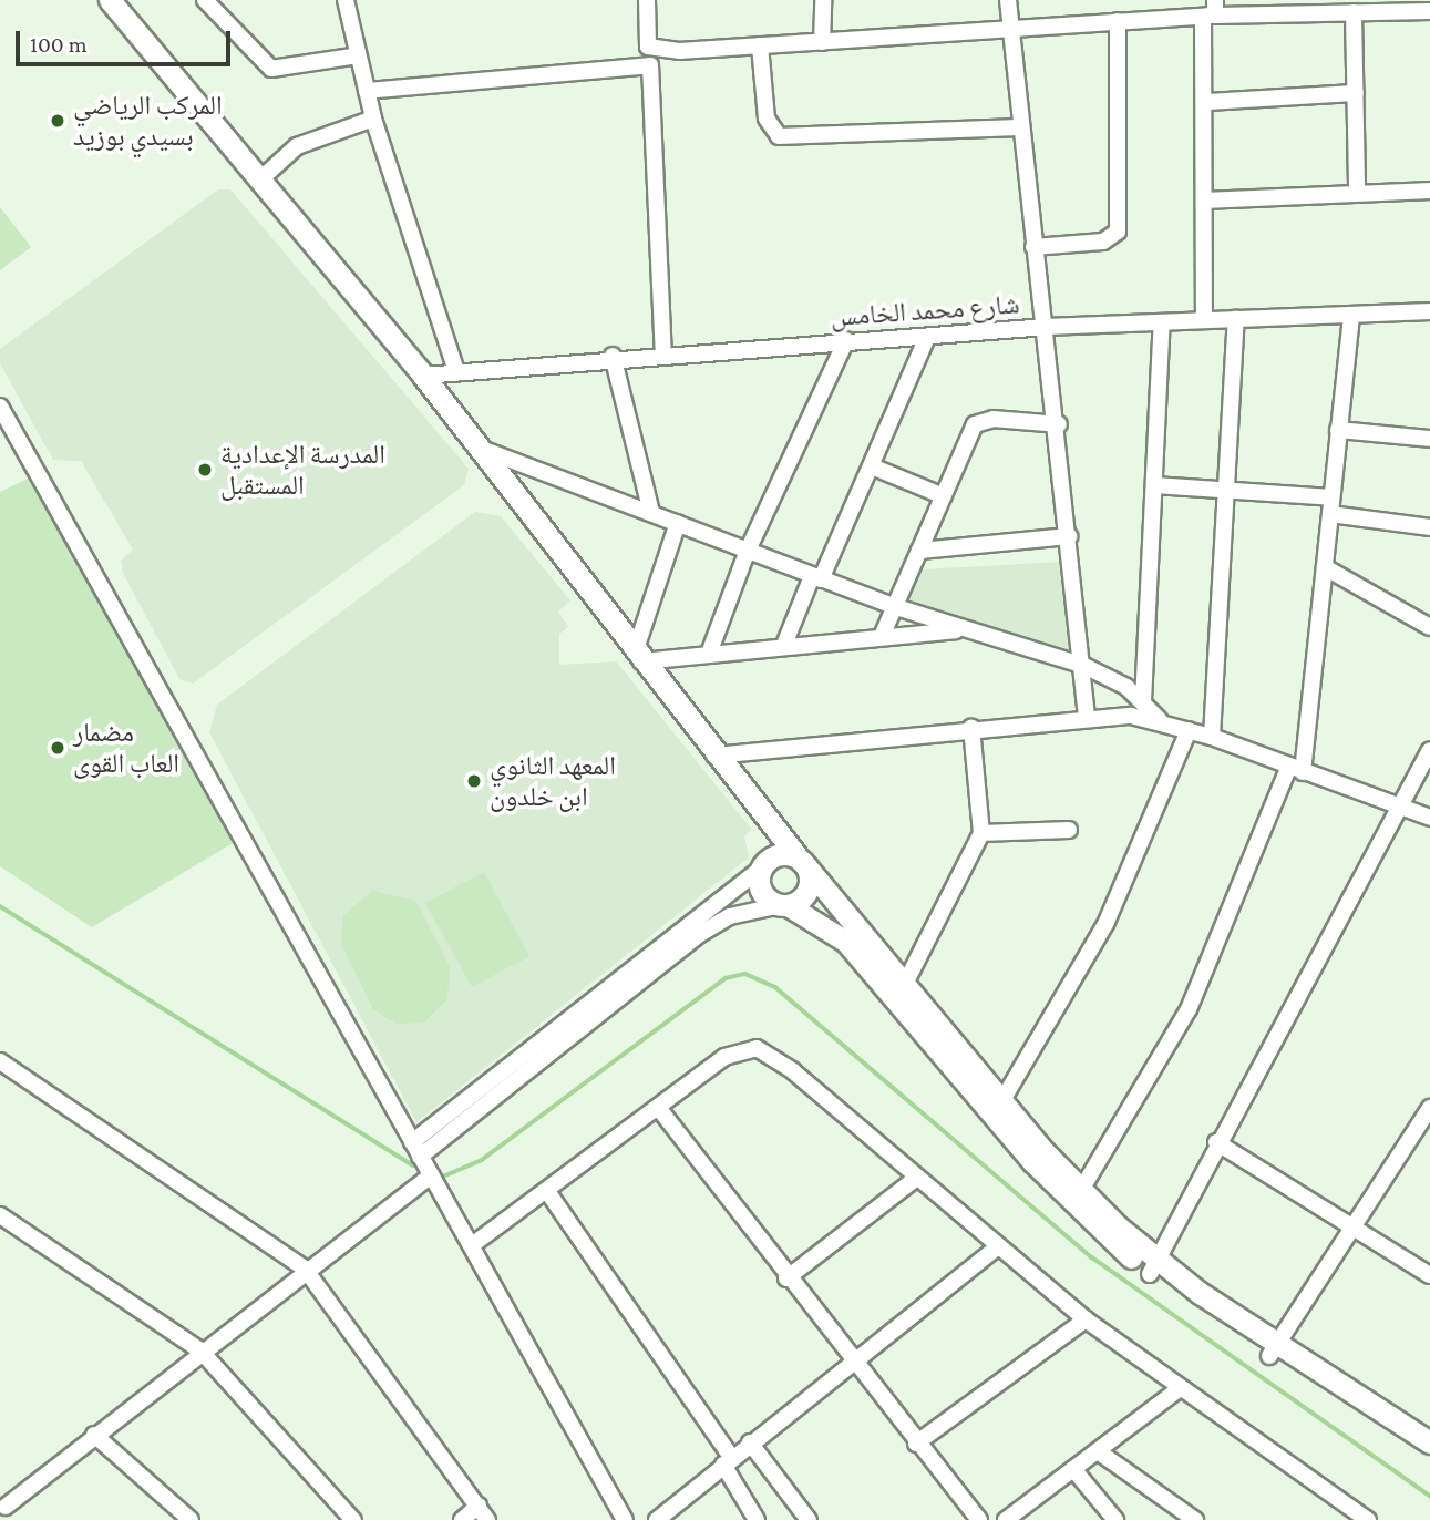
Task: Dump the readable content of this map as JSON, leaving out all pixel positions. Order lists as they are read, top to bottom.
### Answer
{
  "streets": {
    "street": ["شارع محمد الخامس"]
  },
  "places": [
    "المركب الرياضي بسيدي بوزيد",
    "المدرسة الإعدادية المستقبل",
    "مضمار العاب القوى",
    "المعهد الثانوي ابن خلدون"
  ],
  "scale_bar": "100 m"
}
